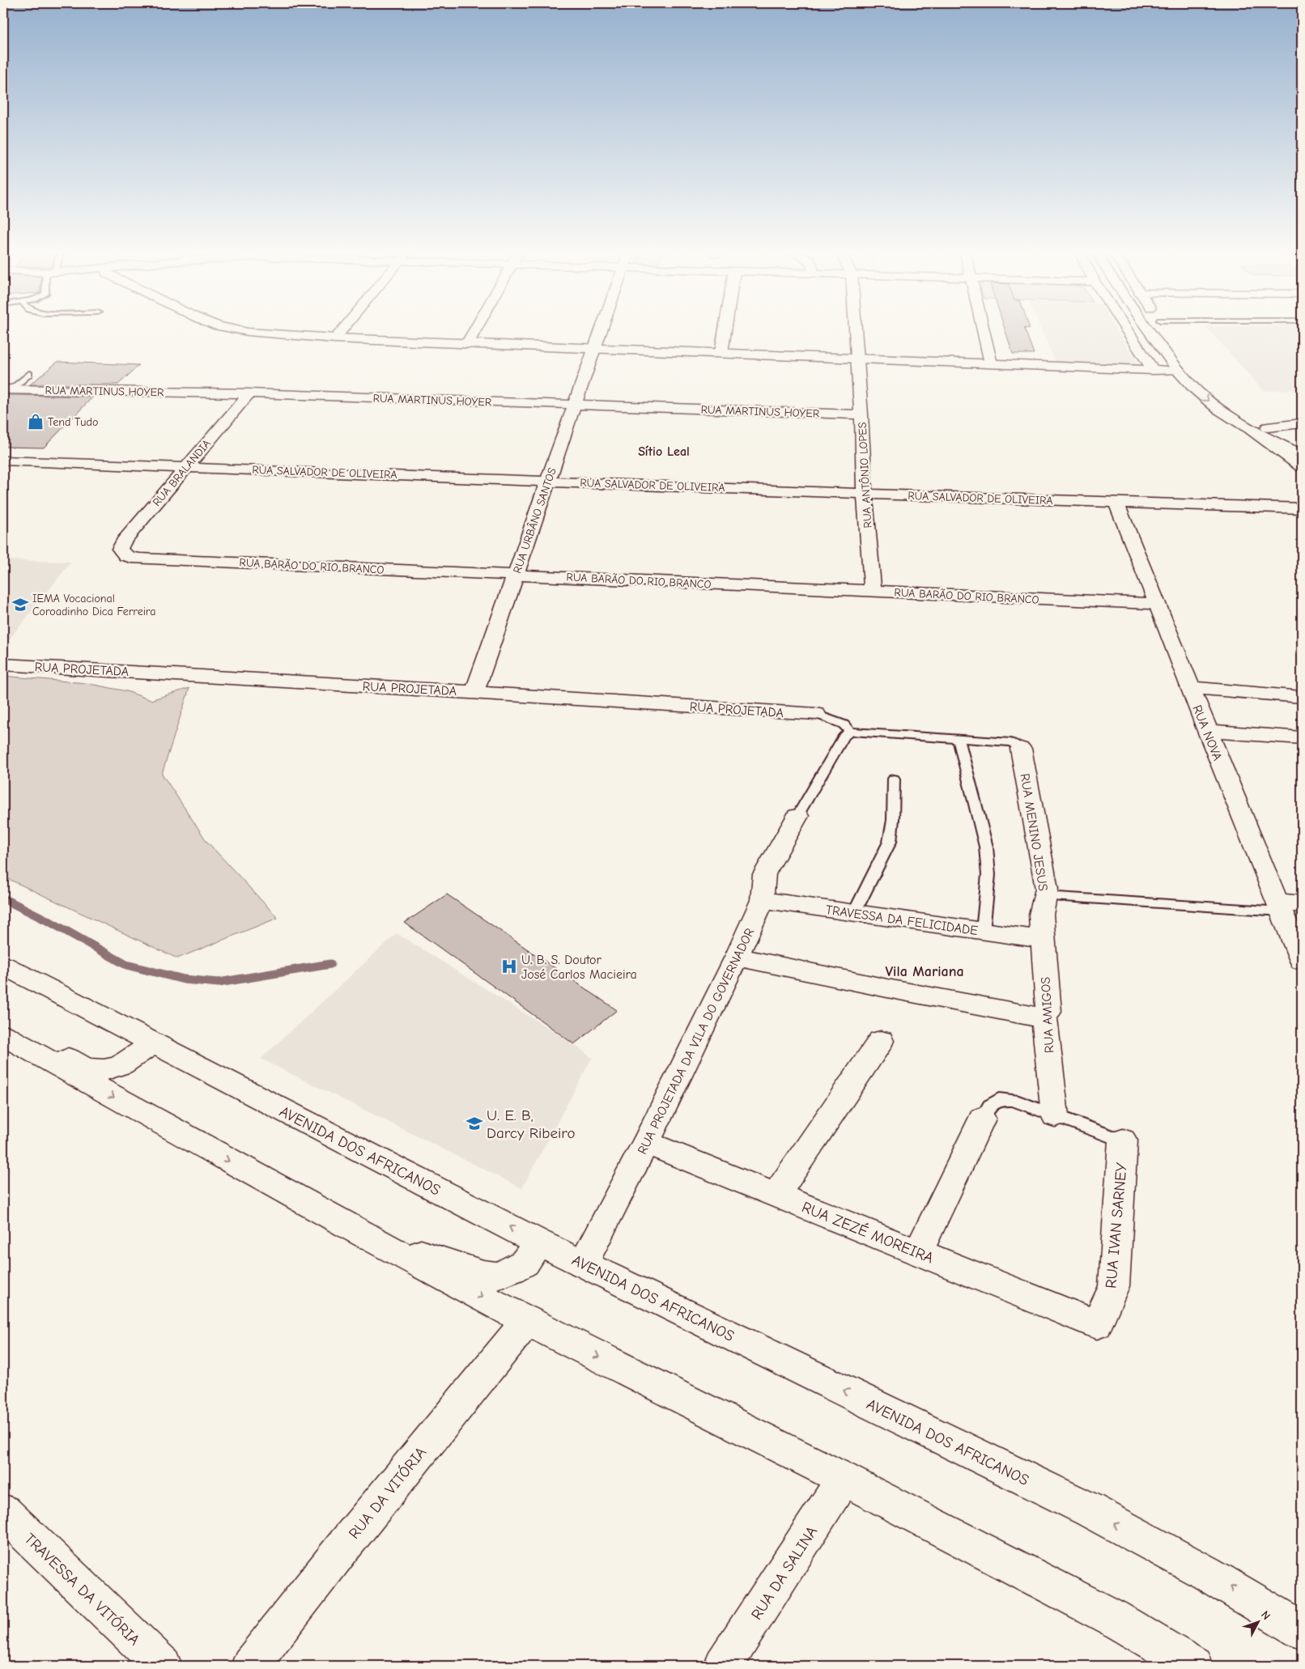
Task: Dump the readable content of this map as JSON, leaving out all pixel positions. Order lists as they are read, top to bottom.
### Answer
{
  "streets": {
    "street": [
      "RUA MARTINUS HOYER",
      "RUA SALVADOR DE OLIVEIRA",
      "RUA BRALANDIA",
      "RUA ANTÔNIO LOPES",
      "RUA URBÂNO SANTOS",
      "RUA BARÃO DO RIO BRANCO",
      "RUA PROJETADA",
      "RUA NOVA",
      "RUA MENINO JESUS",
      "TRAVESSA DA FELICIDADE",
      "RUA AMIGOS",
      "RUA PROJETADA DA VILA DO GOVERNADOR",
      "AVENIDA DOS AFRICANOS",
      "RUA IVAN SARNEY",
      "RUA ZEZÉ MOREIRA",
      "RUA DA VITÓRIA",
      "RUA DA SALINA",
      "TRAVESSA DA VITÓRIA"
    ]
  },
  "crossings": [
    ["RUA MARTINUS HOYER", "RUA BRALANDIA"],
    ["RUA MARTINUS HOYER", "RUA ANTÔNIO LOPES"],
    ["RUA MARTINUS HOYER", "RUA URBÂNO SANTOS"],
    ["RUA SALVADOR DE OLIVEIRA", "RUA BRALANDIA"],
    ["RUA SALVADOR DE OLIVEIRA", "RUA ANTÔNIO LOPES"],
    ["RUA SALVADOR DE OLIVEIRA", "RUA URBÂNO SANTOS"],
    ["RUA SALVADOR DE OLIVEIRA", "RUA NOVA"],
    ["RUA BRALANDIA", "RUA BARÃO DO RIO BRANCO"],
    ["RUA ANTÔNIO LOPES", "RUA BARÃO DO RIO BRANCO"],
    ["RUA URBÂNO SANTOS", "RUA BARÃO DO RIO BRANCO"],
    ["RUA URBÂNO SANTOS", "RUA PROJETADA"],
    ["RUA BARÃO DO RIO BRANCO", "RUA NOVA"],
    ["RUA MENINO JESUS", "TRAVESSA DA FELICIDADE"],
    ["RUA MENINO JESUS", "RUA AMIGOS"],
    ["TRAVESSA DA FELICIDADE", "RUA AMIGOS"],
    ["TRAVESSA DA FELICIDADE", "RUA PROJETADA DA VILA DO GOVERNADOR"],
    ["RUA PROJETADA DA VILA DO GOVERNADOR", "AVENIDA DOS AFRICANOS"],
    ["RUA PROJETADA DA VILA DO GOVERNADOR", "RUA ZEZÉ MOREIRA"],
    ["RUA IVAN SARNEY", "RUA ZEZÉ MOREIRA"]
  ],
  "districts": ["Sítio Leal", "Vila Mariana"],
  "places": {
    "shop": ["Tend Tudo"],
    "school or university": ["IEMA Vocacional Coroadinho Dica Ferreira", "U. E. B, Darcy Ribeiro"],
    "hospital": ["U. B. S. Doutor José Carlos Macieira"]
  },
  "north": "top right"
}
